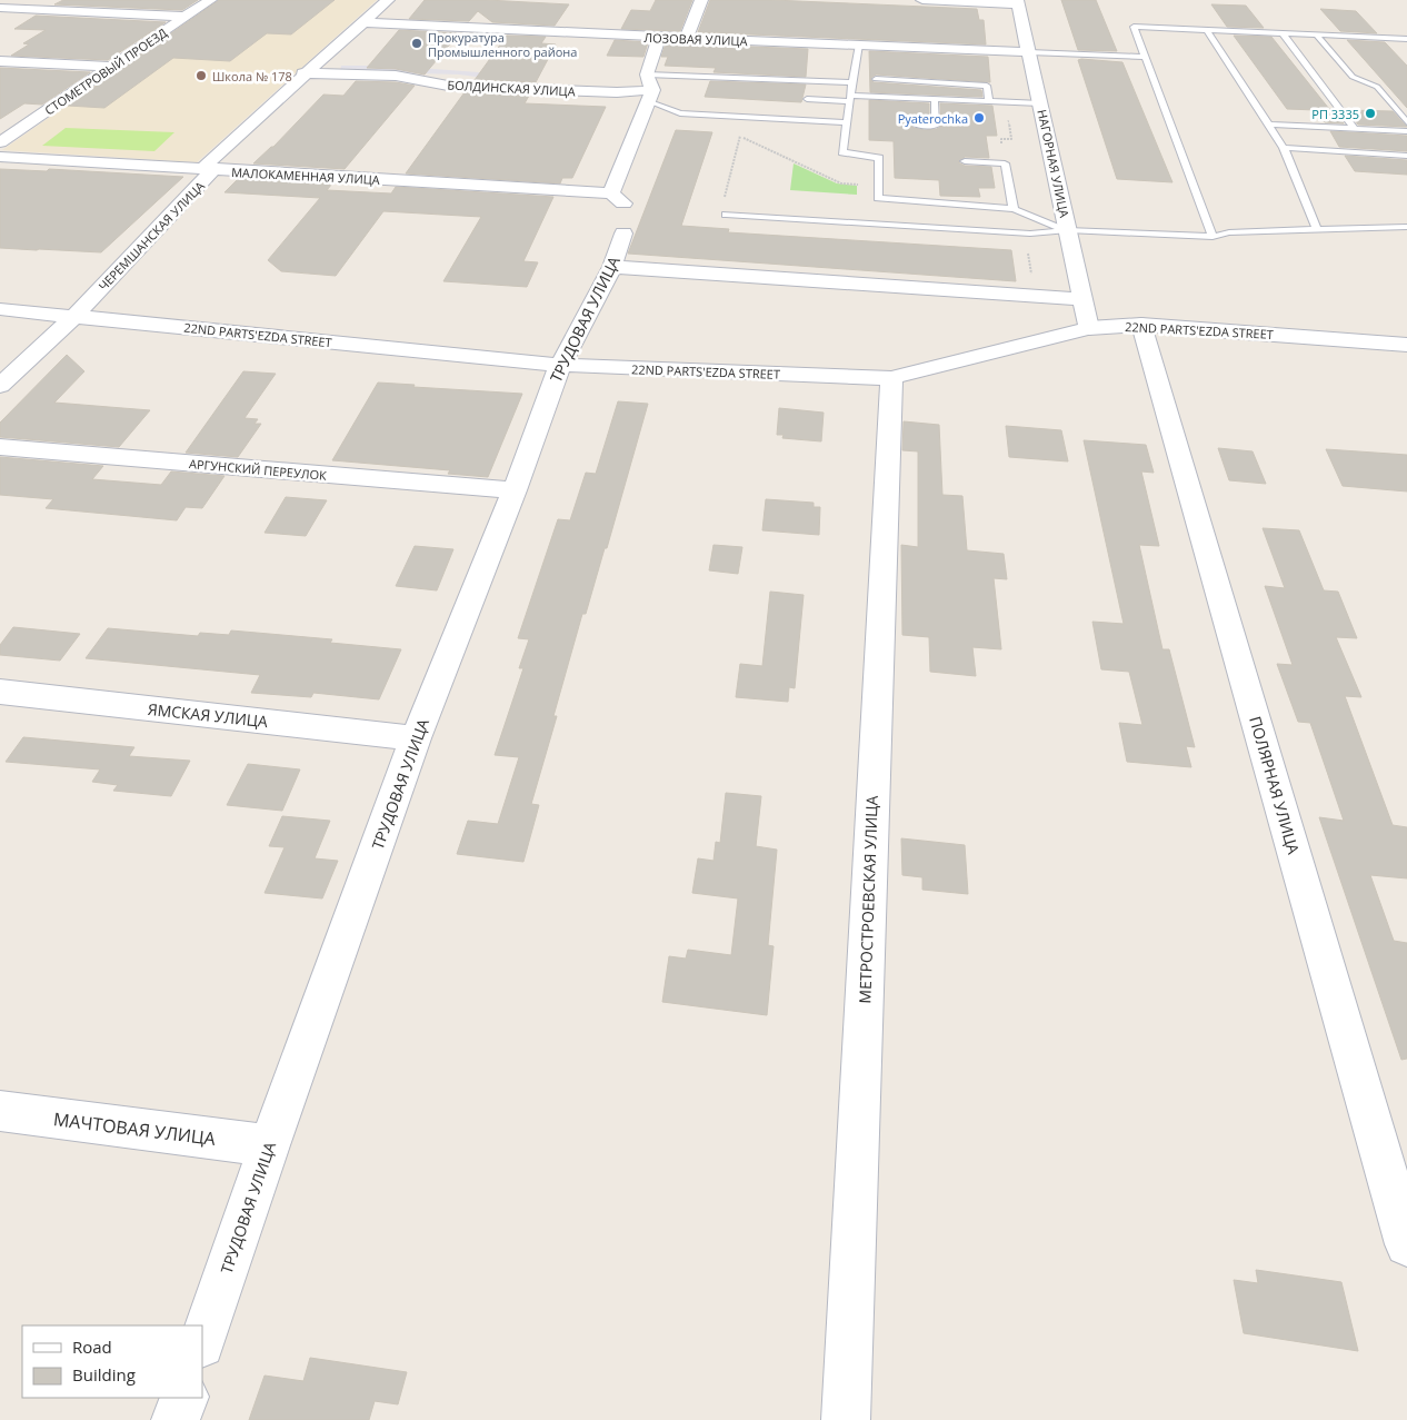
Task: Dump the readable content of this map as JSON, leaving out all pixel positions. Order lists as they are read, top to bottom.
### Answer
{
  "streets": {
    "street": [
      "ЛОЗОВАЯ УЛИЦА",
      "СТОМЕТРОВЫЙ ПРОЕЗД",
      "БОЛДИНСКАЯ УЛИЦА",
      "НАГОРНАЯ УЛИЦА",
      "МАЛОКАМЕННАЯ УЛИЦА",
      "ЧЕРЕМШАНСКАЯ УЛИЦА",
      "ТРУДОВАЯ УЛИЦА",
      "22ND PARTS'EZDA STREET",
      "АРГУНСКИЙ ПЕРЕУЛОК",
      "ЯМСКАЯ УЛИЦА",
      "ПОЛЯРНАЯ УЛИЦА",
      "МЕТРОСТРОЕВСКАЯ УЛИЦА",
      "МАЧТОВАЯ УЛИЦА"
    ]
  },
  "crossings": [
    ["ЛОЗОВАЯ УЛИЦА", "НАГОРНАЯ УЛИЦА"],
    ["ЛОЗОВАЯ УЛИЦА", "ЧЕРЕМШАНСКАЯ УЛИЦА"],
    ["БОЛДИНСКАЯ УЛИЦА", "ЧЕРЕМШАНСКАЯ УЛИЦА"],
    ["БОЛДИНСКАЯ УЛИЦА", "ТРУДОВАЯ УЛИЦА"],
    ["НАГОРНАЯ УЛИЦА", "22ND PARTS'EZDA STREET"],
    ["МАЛОКАМЕННАЯ УЛИЦА", "ЧЕРЕМШАНСКАЯ УЛИЦА"],
    ["МАЛОКАМЕННАЯ УЛИЦА", "ТРУДОВАЯ УЛИЦА"],
    ["ЧЕРЕМШАНСКАЯ УЛИЦА", "22ND PARTS'EZDA STREET"],
    ["ТРУДОВАЯ УЛИЦА", "22ND PARTS'EZDA STREET"],
    ["ТРУДОВАЯ УЛИЦА", "АРГУНСКИЙ ПЕРЕУЛОК"],
    ["ТРУДОВАЯ УЛИЦА", "ЯМСКАЯ УЛИЦА"],
    ["ТРУДОВАЯ УЛИЦА", "МАЧТОВАЯ УЛИЦА"],
    ["22ND PARTS'EZDA STREET", "ПОЛЯРНАЯ УЛИЦА"],
    ["22ND PARTS'EZDA STREET", "МЕТРОСТРОЕВСКАЯ УЛИЦА"]
  ],
  "places": [
    "Прокуратура Промышленного района",
    "Школа № 178",
    "РП 3335",
    "Pyaterochka"
  ],
  "legend": ["Road", "Building"]
}
